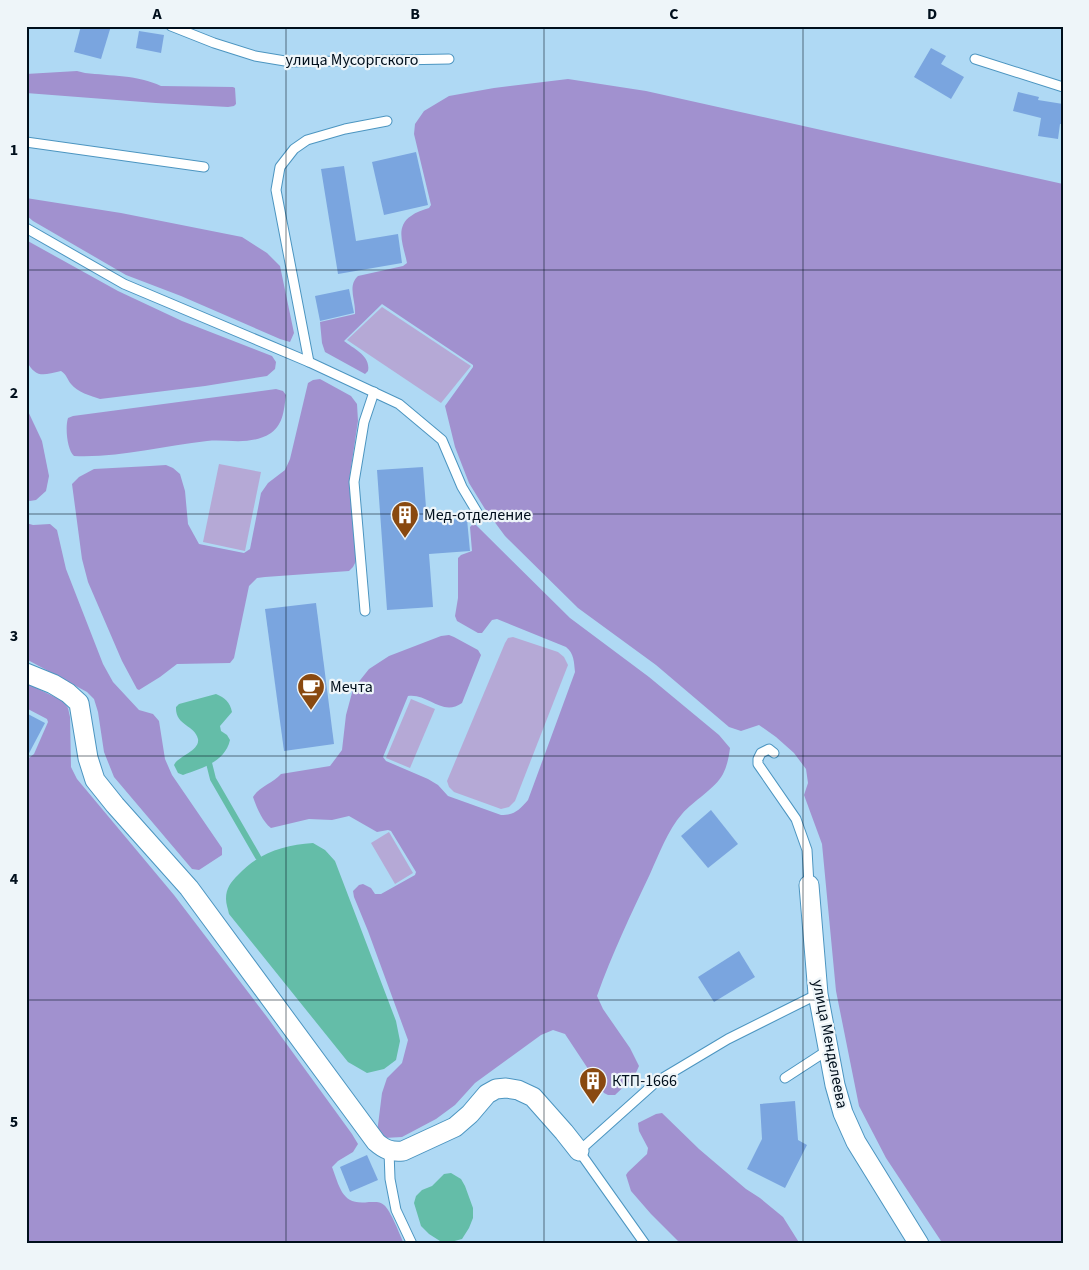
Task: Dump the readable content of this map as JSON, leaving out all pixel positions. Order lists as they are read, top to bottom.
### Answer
{
  "streets": {
    "street": ["улица Менделеева"],
    "lane": ["улица Мусоргского"]
  },
  "places": {
    "building": ["Мед-отделение", "КТП-1666"],
    "cafe": ["Мечта"]
  },
  "grid": {
    "columns": [
      "A",
      "B",
      "C",
      "D"
    ],
    "rows": [
      "1",
      "2",
      "3",
      "4",
      "5"
    ]
  }
}
